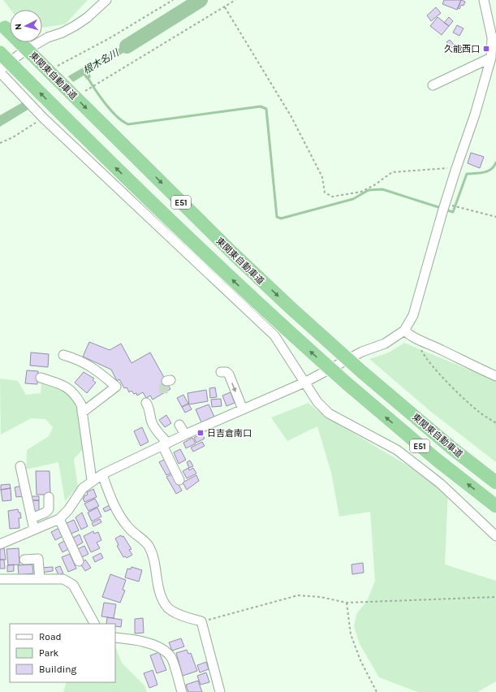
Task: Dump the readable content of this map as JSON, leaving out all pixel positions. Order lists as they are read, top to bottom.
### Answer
{
  "streets": {
    "highway": ["東関東自動車道", "E51"]
  },
  "water": ["根木名川"],
  "places": {
    "transit": ["久能西口", "日吉倉南口"]
  },
  "legend": ["Road", "Park", "Building"],
  "north": "left"
}
